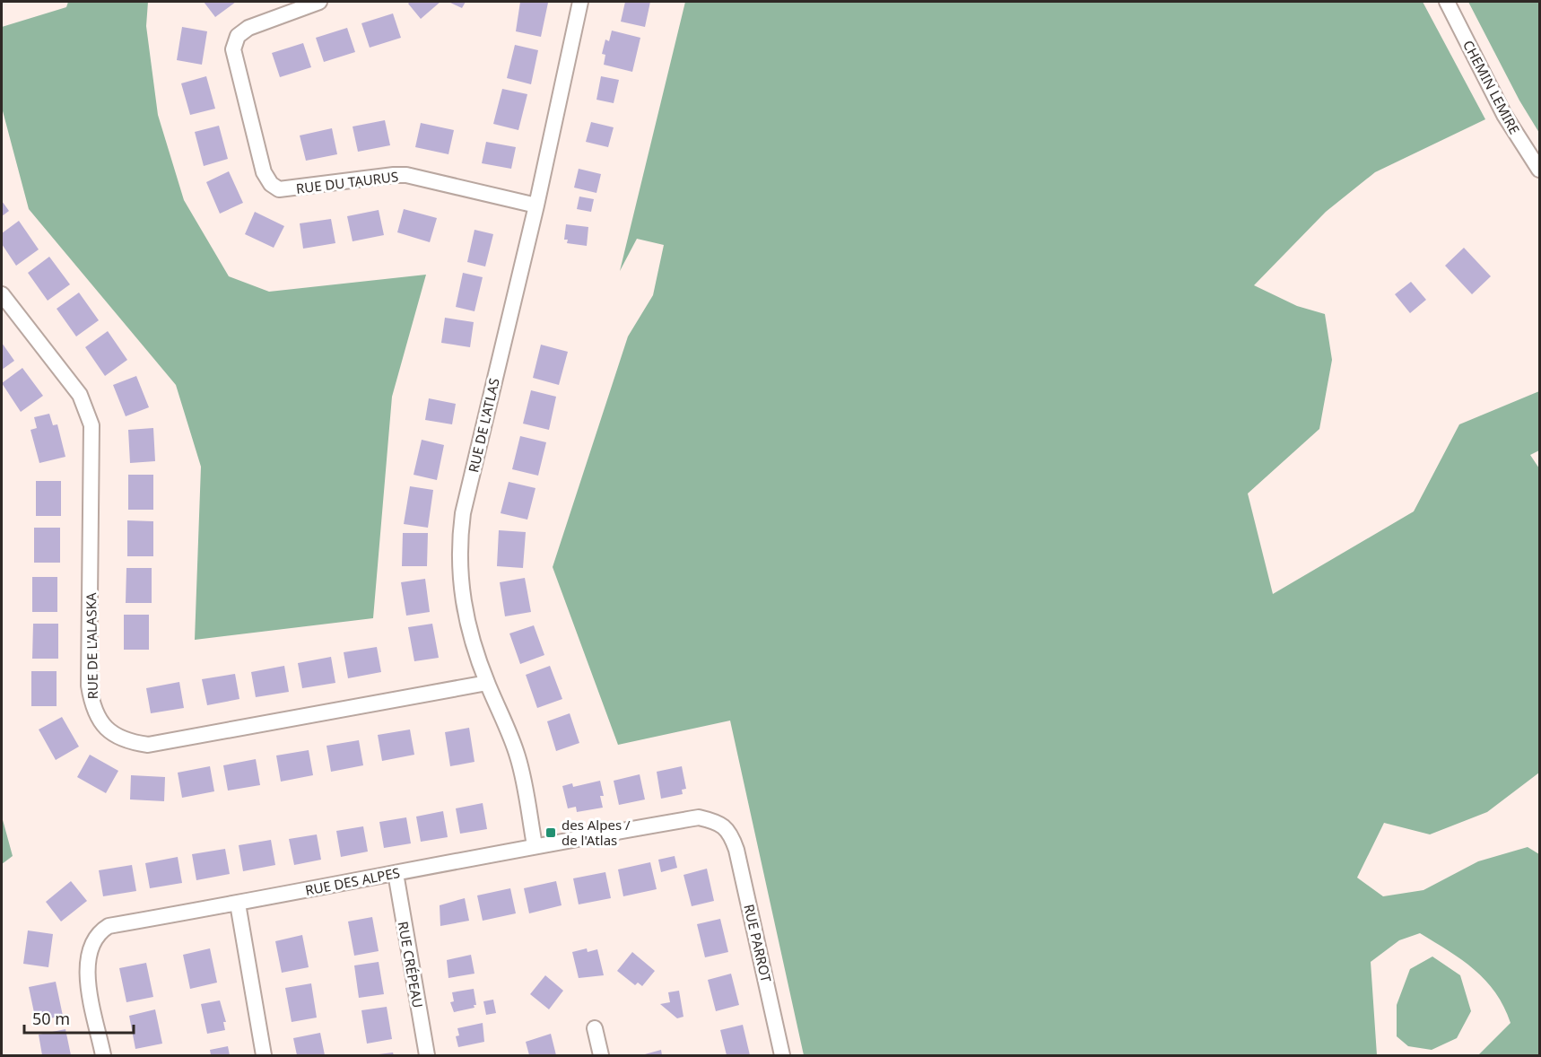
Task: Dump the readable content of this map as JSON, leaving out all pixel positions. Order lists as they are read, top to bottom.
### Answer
{
  "streets": {
    "street": [
      "CHEMIN LEMIRE",
      "RUE DU TAURUS",
      "RUE DE L'ATLAS",
      "RUE DE L'ALASKA",
      "RUE DES ALPES",
      "RUE PARROT",
      "RUE CRÉPEAU"
    ]
  },
  "crossings": [
    ["RUE DU TAURUS", "RUE DE L'ATLAS"],
    ["RUE DE L'ATLAS", "RUE DE L'ALASKA"],
    ["RUE DE L'ATLAS", "RUE DES ALPES"],
    ["RUE DES ALPES", "RUE PARROT"],
    ["RUE DES ALPES", "RUE CRÉPEAU"]
  ],
  "places": {
    "transit": ["des Alpes / de l'Atlas"]
  },
  "scale_bar": "50 m"
}
